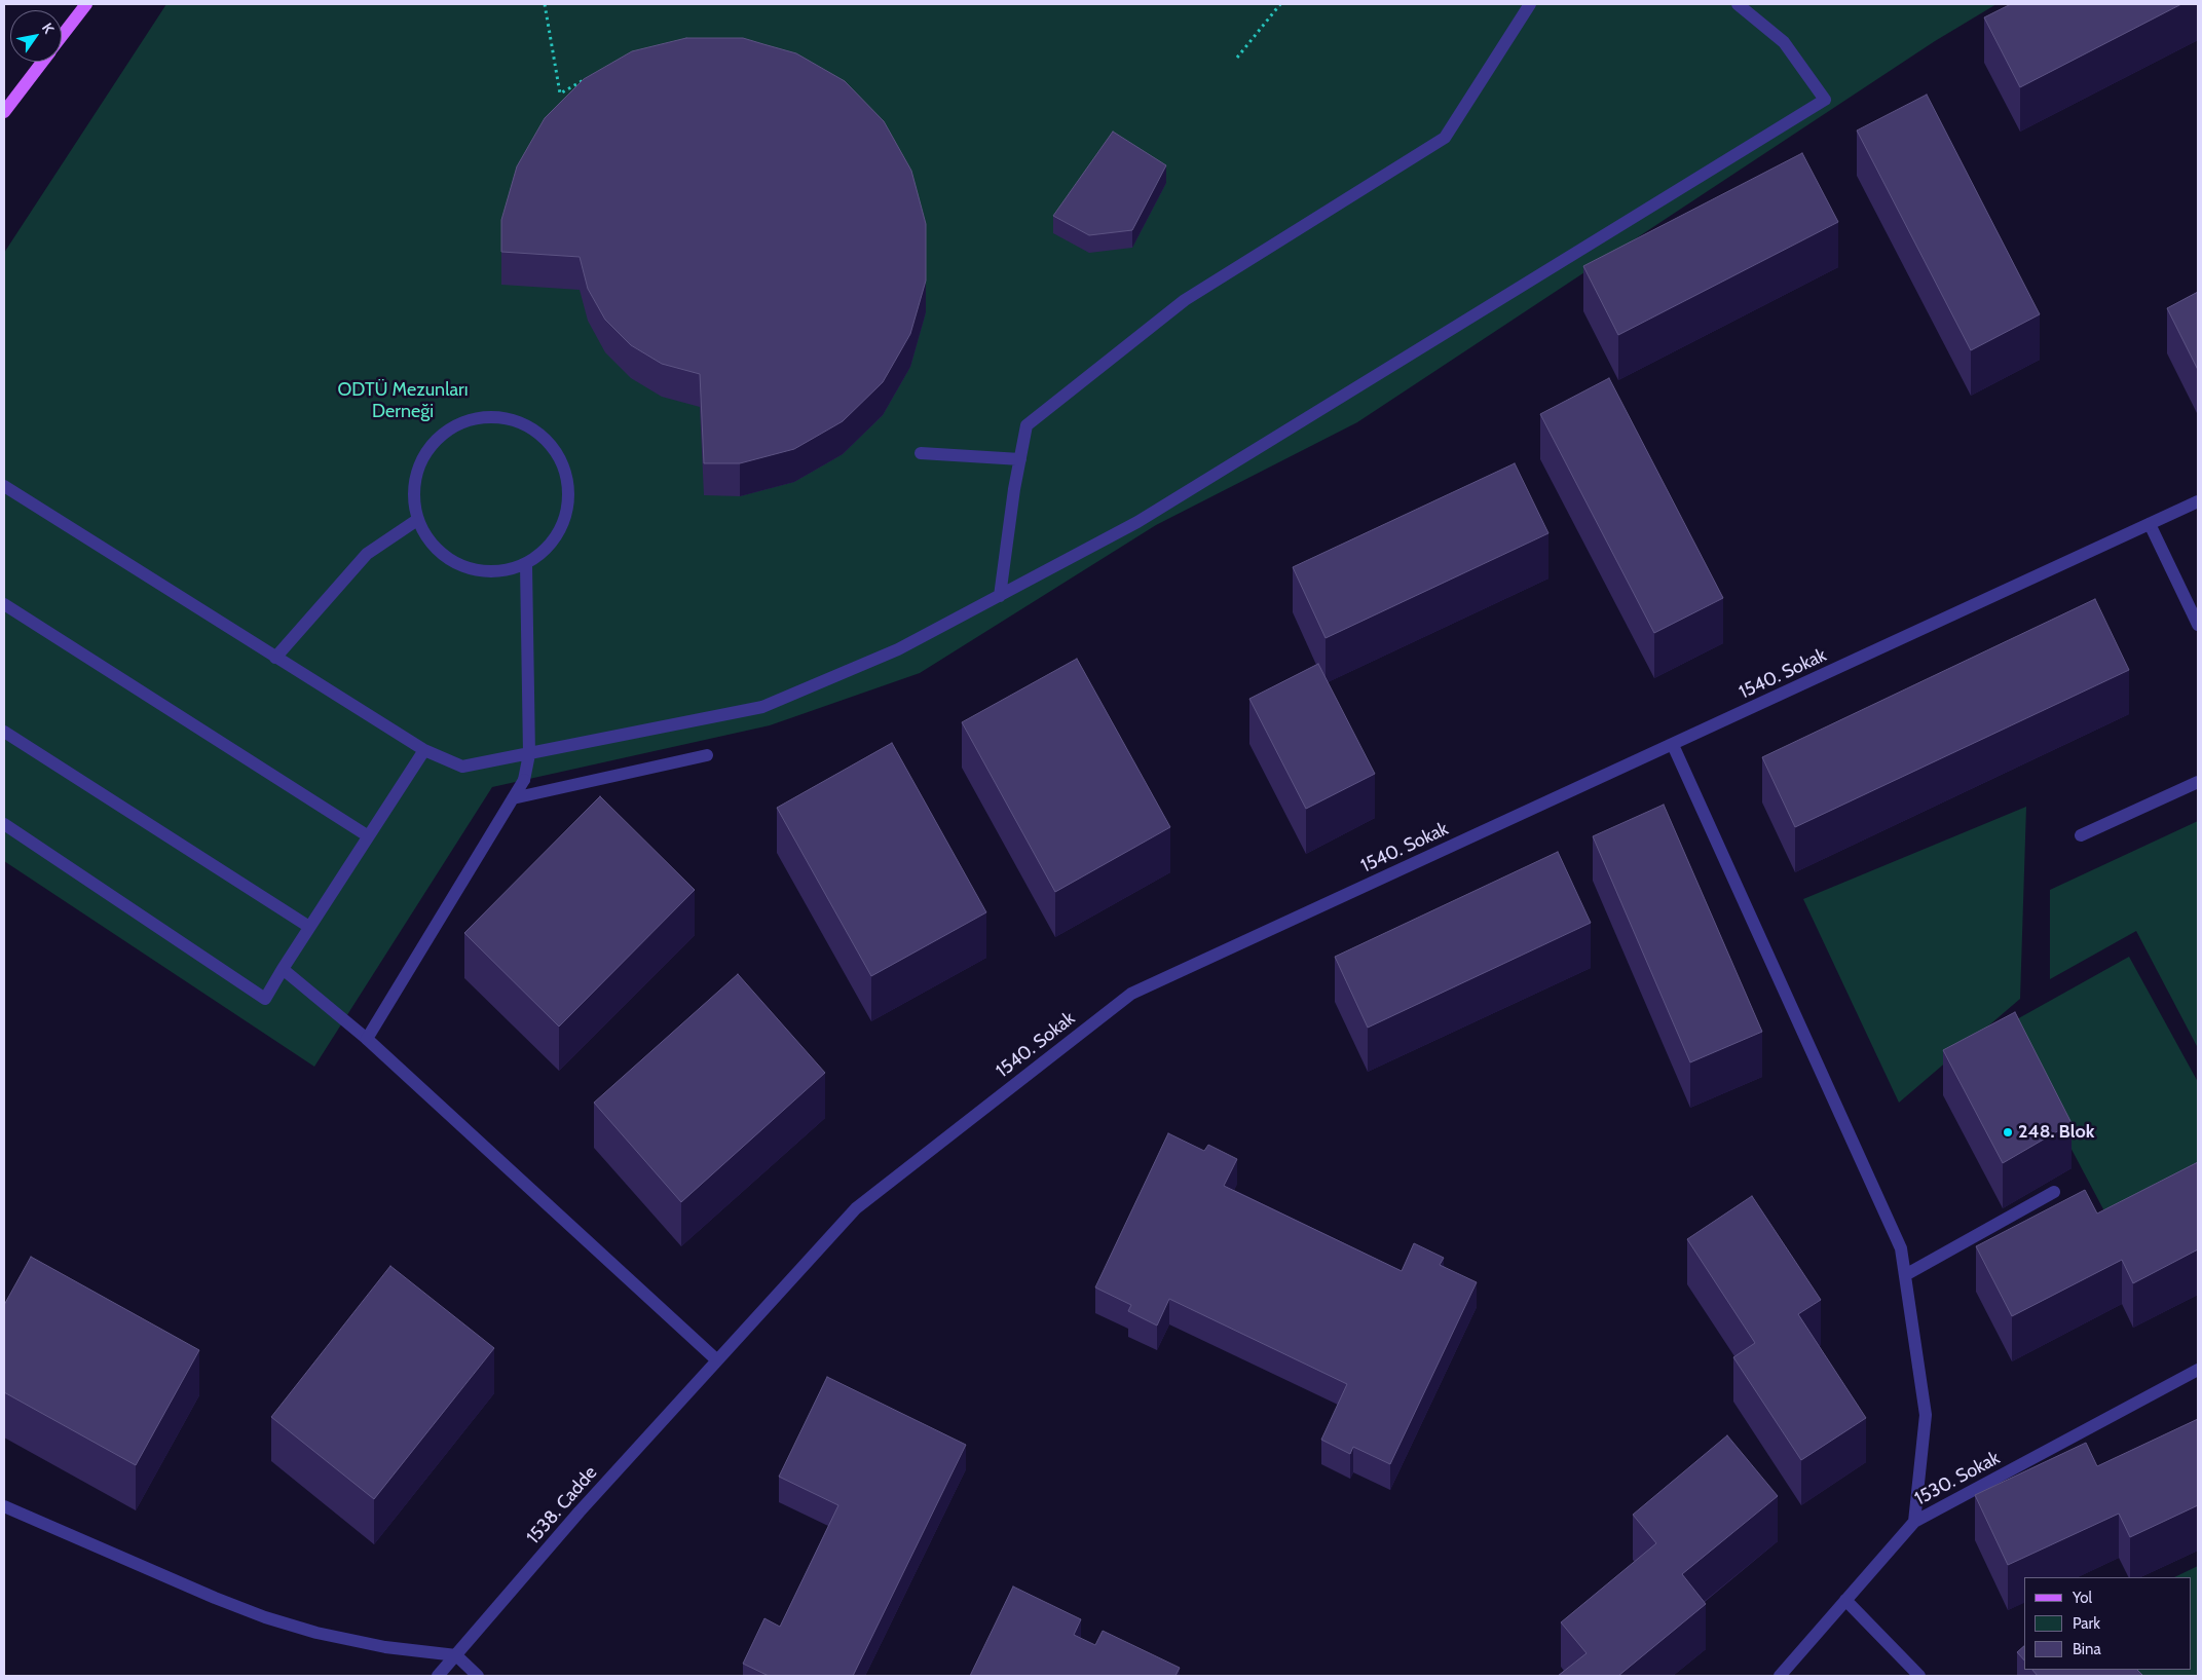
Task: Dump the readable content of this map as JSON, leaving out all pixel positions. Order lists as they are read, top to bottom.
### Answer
{
  "streets": {
    "street": ["1540. Sokak", "1530. Sokak", "1538. Cadde"]
  },
  "crossings": [
    ["1540. Sokak", "1538. Cadde"]
  ],
  "parks": ["ODTÜ Mezunları Derneği"],
  "places": ["248. Blok"],
  "legend": ["Yol", "Park", "Bina"],
  "north": "top right"
}
